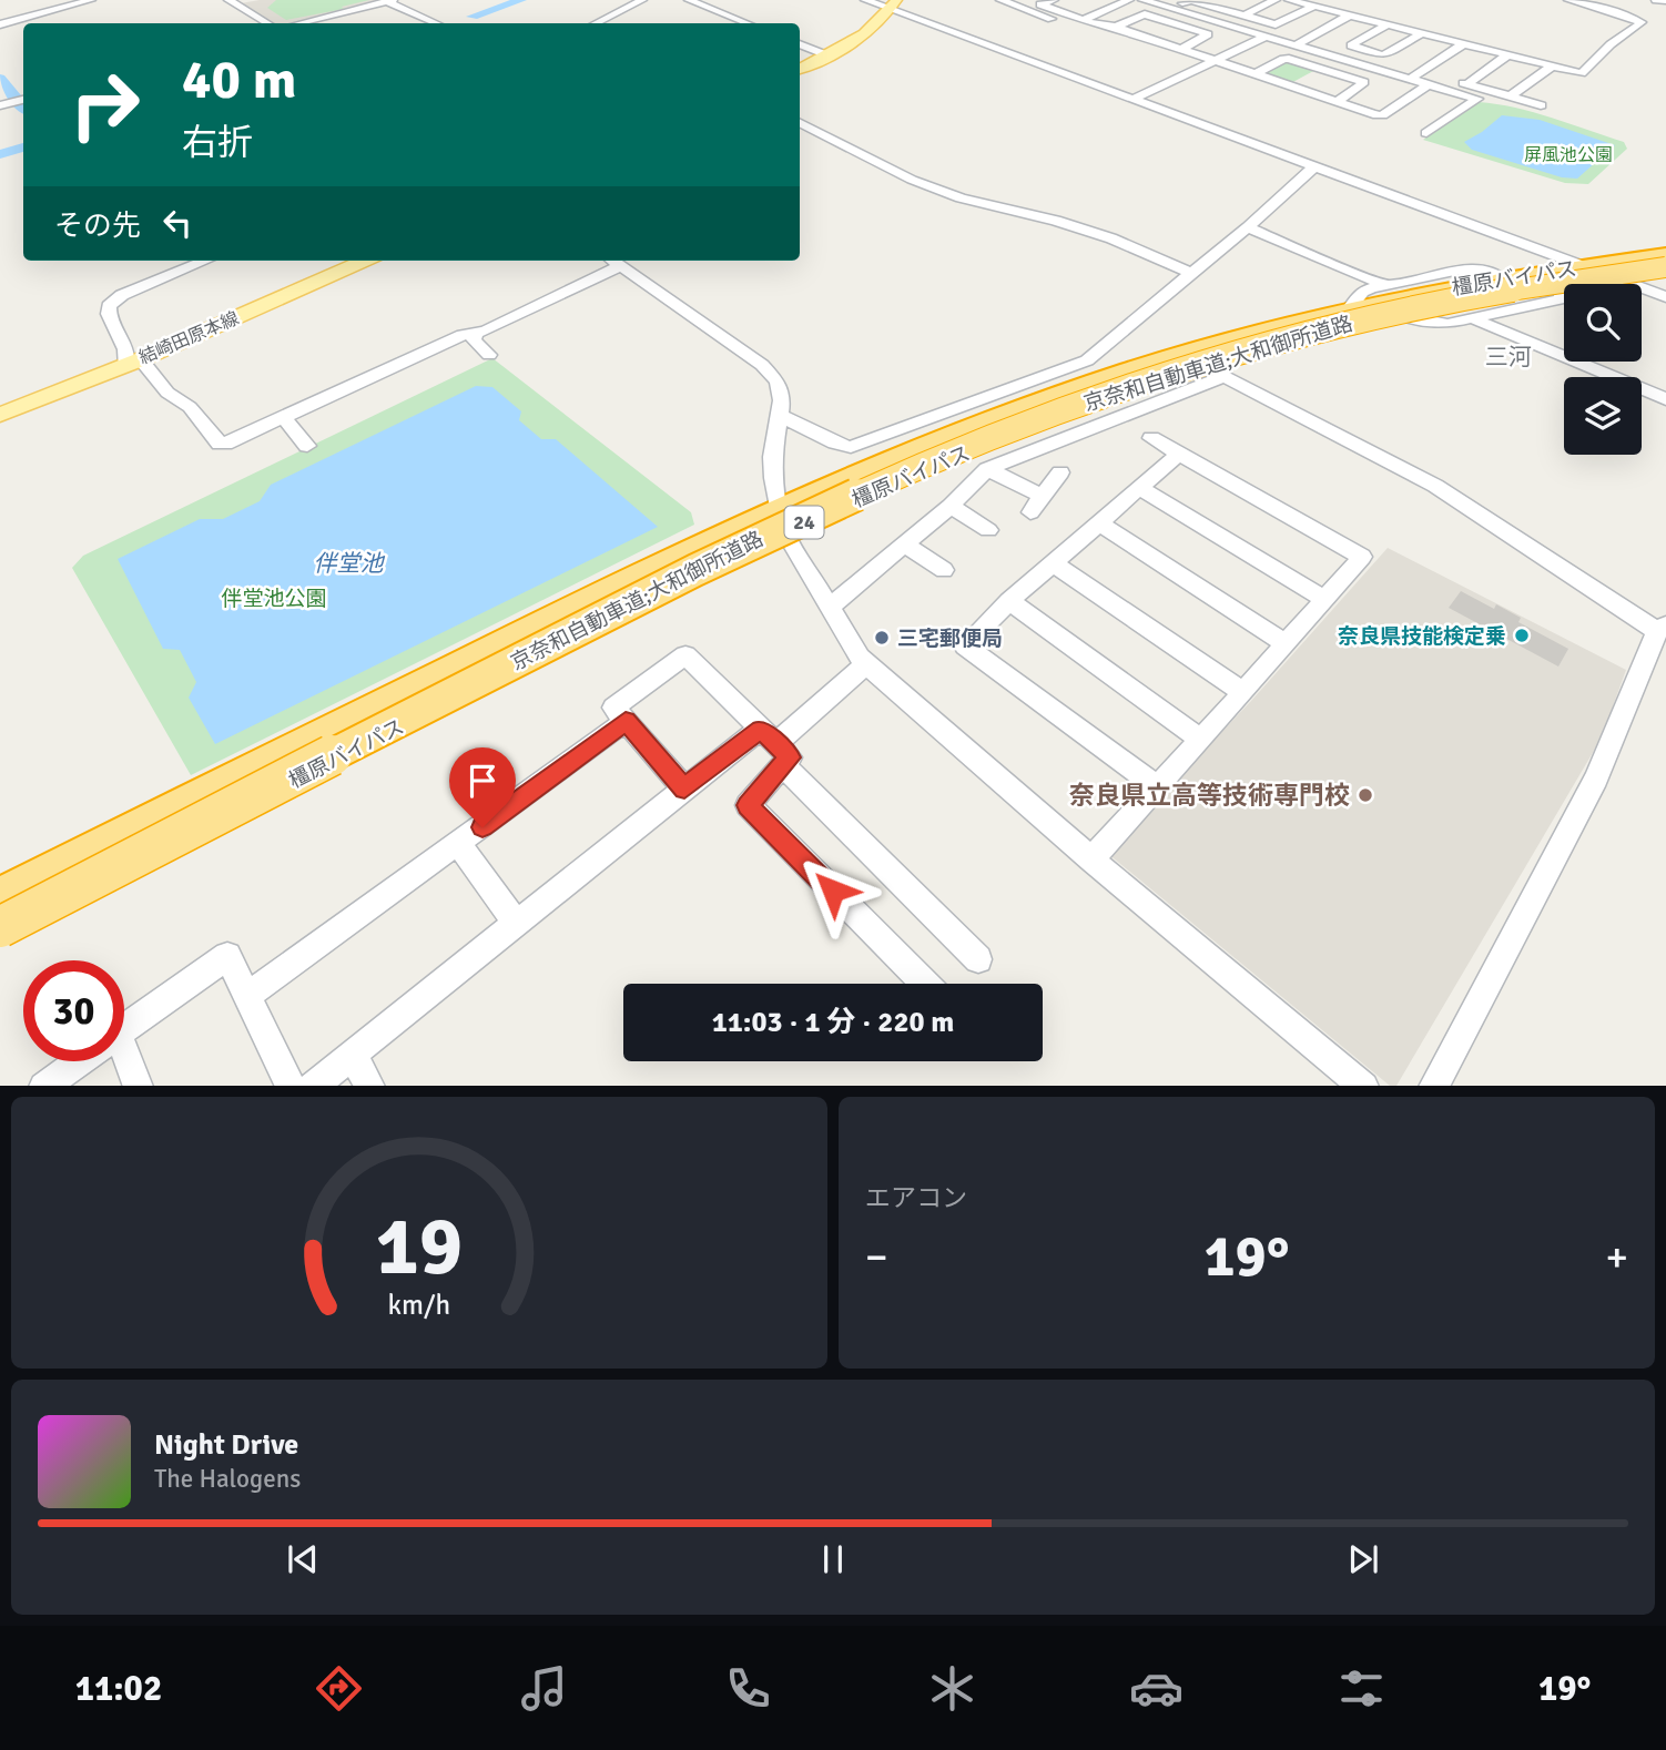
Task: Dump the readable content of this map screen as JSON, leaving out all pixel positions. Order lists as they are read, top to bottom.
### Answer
{
  "streets": {
    "highway": ["橿原バイパス", "京奈和自動車道;大和御所道路", "24"],
    "main road": ["結崎田原本線"]
  },
  "crossings": [
    ["橿原バイパス", "京奈和自動車道;大和御所道路"]
  ],
  "districts": ["三河"],
  "water": ["伴堂池"],
  "parks": ["屏風池公園", "伴堂池公園"],
  "places": ["奈良県技能検定乗", "三宅郵便局", "奈良県立高等技術専門校"],
  "page": {
    "turn": ["40 m", "右折"],
    "then": "その先",
    "limit": "30",
    "trip": "11:03 · 1 分 · 220 m",
    "tile": "エアコン",
    "heat": ["−", "19°", "+"],
    "song": ["Night Drive", "The Halogens"],
    "tabs": ["11:02", "19°"],
    "gauge": ["19", "km/h"]
  }
}
